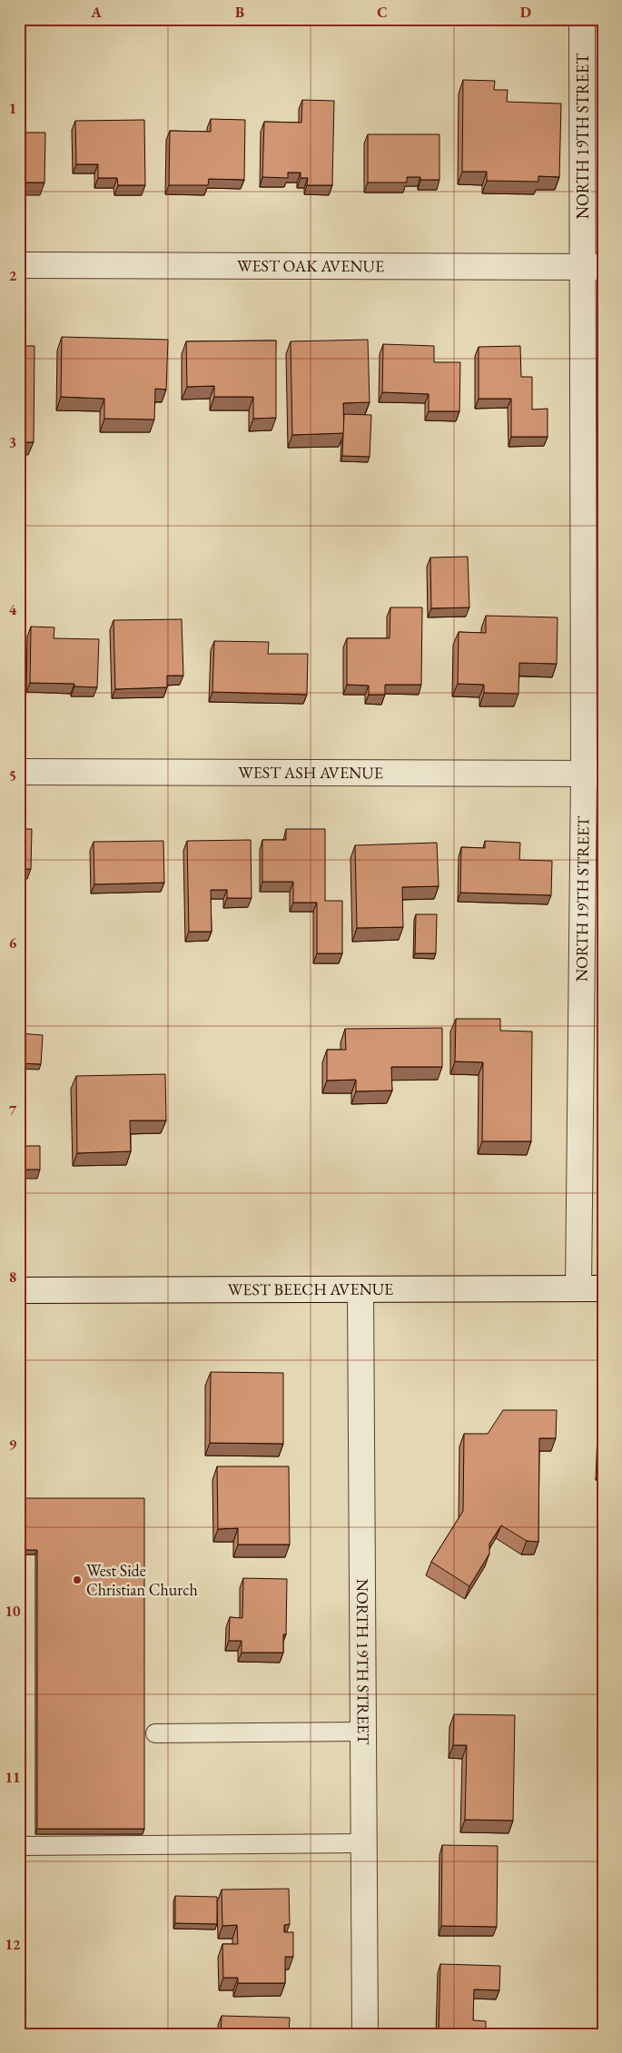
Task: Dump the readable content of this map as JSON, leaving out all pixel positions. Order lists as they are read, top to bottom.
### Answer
{
  "streets": {
    "street": [
      "NORTH 19TH STREET",
      "WEST OAK AVENUE",
      "WEST ASH AVENUE",
      "WEST BEECH AVENUE"
    ]
  },
  "crossings": [
    ["NORTH 19TH STREET", "WEST OAK AVENUE"],
    ["NORTH 19TH STREET", "WEST ASH AVENUE"],
    ["NORTH 19TH STREET", "WEST BEECH AVENUE"]
  ],
  "places": ["West Side Christian Church"],
  "grid": {
    "columns": [
      "A",
      "B",
      "C",
      "D"
    ],
    "rows": [
      "1",
      "2",
      "3",
      "4",
      "5",
      "6",
      "7",
      "8",
      "9",
      "10",
      "11",
      "12"
    ]
  }
}
